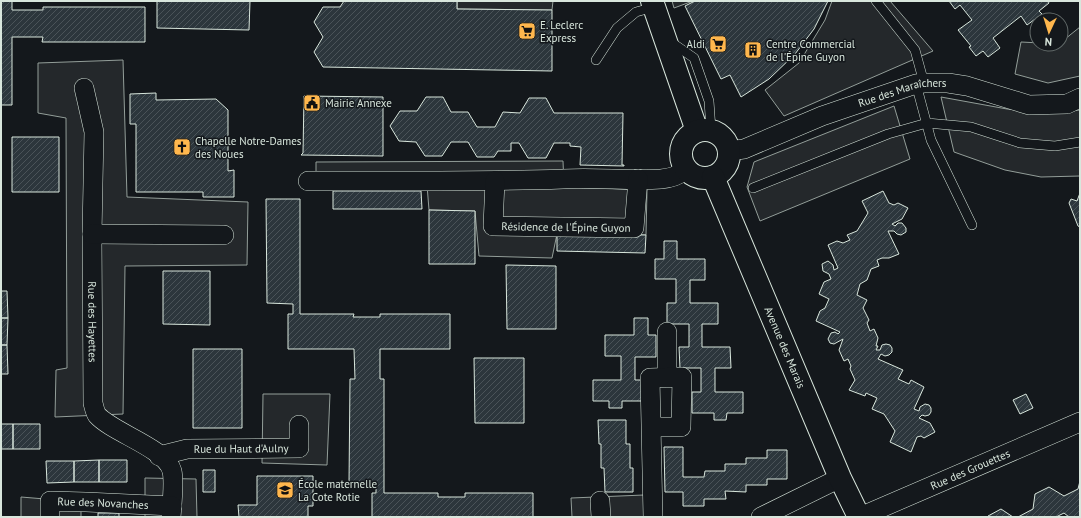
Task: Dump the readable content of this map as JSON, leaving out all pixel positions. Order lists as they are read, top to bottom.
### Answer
{
  "streets": {
    "street": [
      "Rue des Maraîchers",
      "Résidence de l'Épine Guyon",
      "Rue des Hayettes",
      "Avenue des Marais",
      "Rue du Haut d'Aulny",
      "Rue des Grouettes",
      "Rue des Novanches"
    ]
  },
  "crossings": [
    ["Rue des Maraîchers", "Avenue des Marais"],
    ["Rue des Hayettes", "Rue du Haut d'Aulny"],
    ["Rue des Hayettes", "Rue des Novanches"],
    ["Avenue des Marais", "Rue des Grouettes"]
  ],
  "places": {
    "supermarket": ["E. Leclerc Express", "Aldi"],
    "building": ["Centre Commercial de l'Épine Guyon"],
    "public building": ["Mairie Annexe"],
    "church": ["Chapelle Notre-Dames des Noues"],
    "school or university": ["École maternelle La Cote Rotie"]
  },
  "north": "bottom"
}
